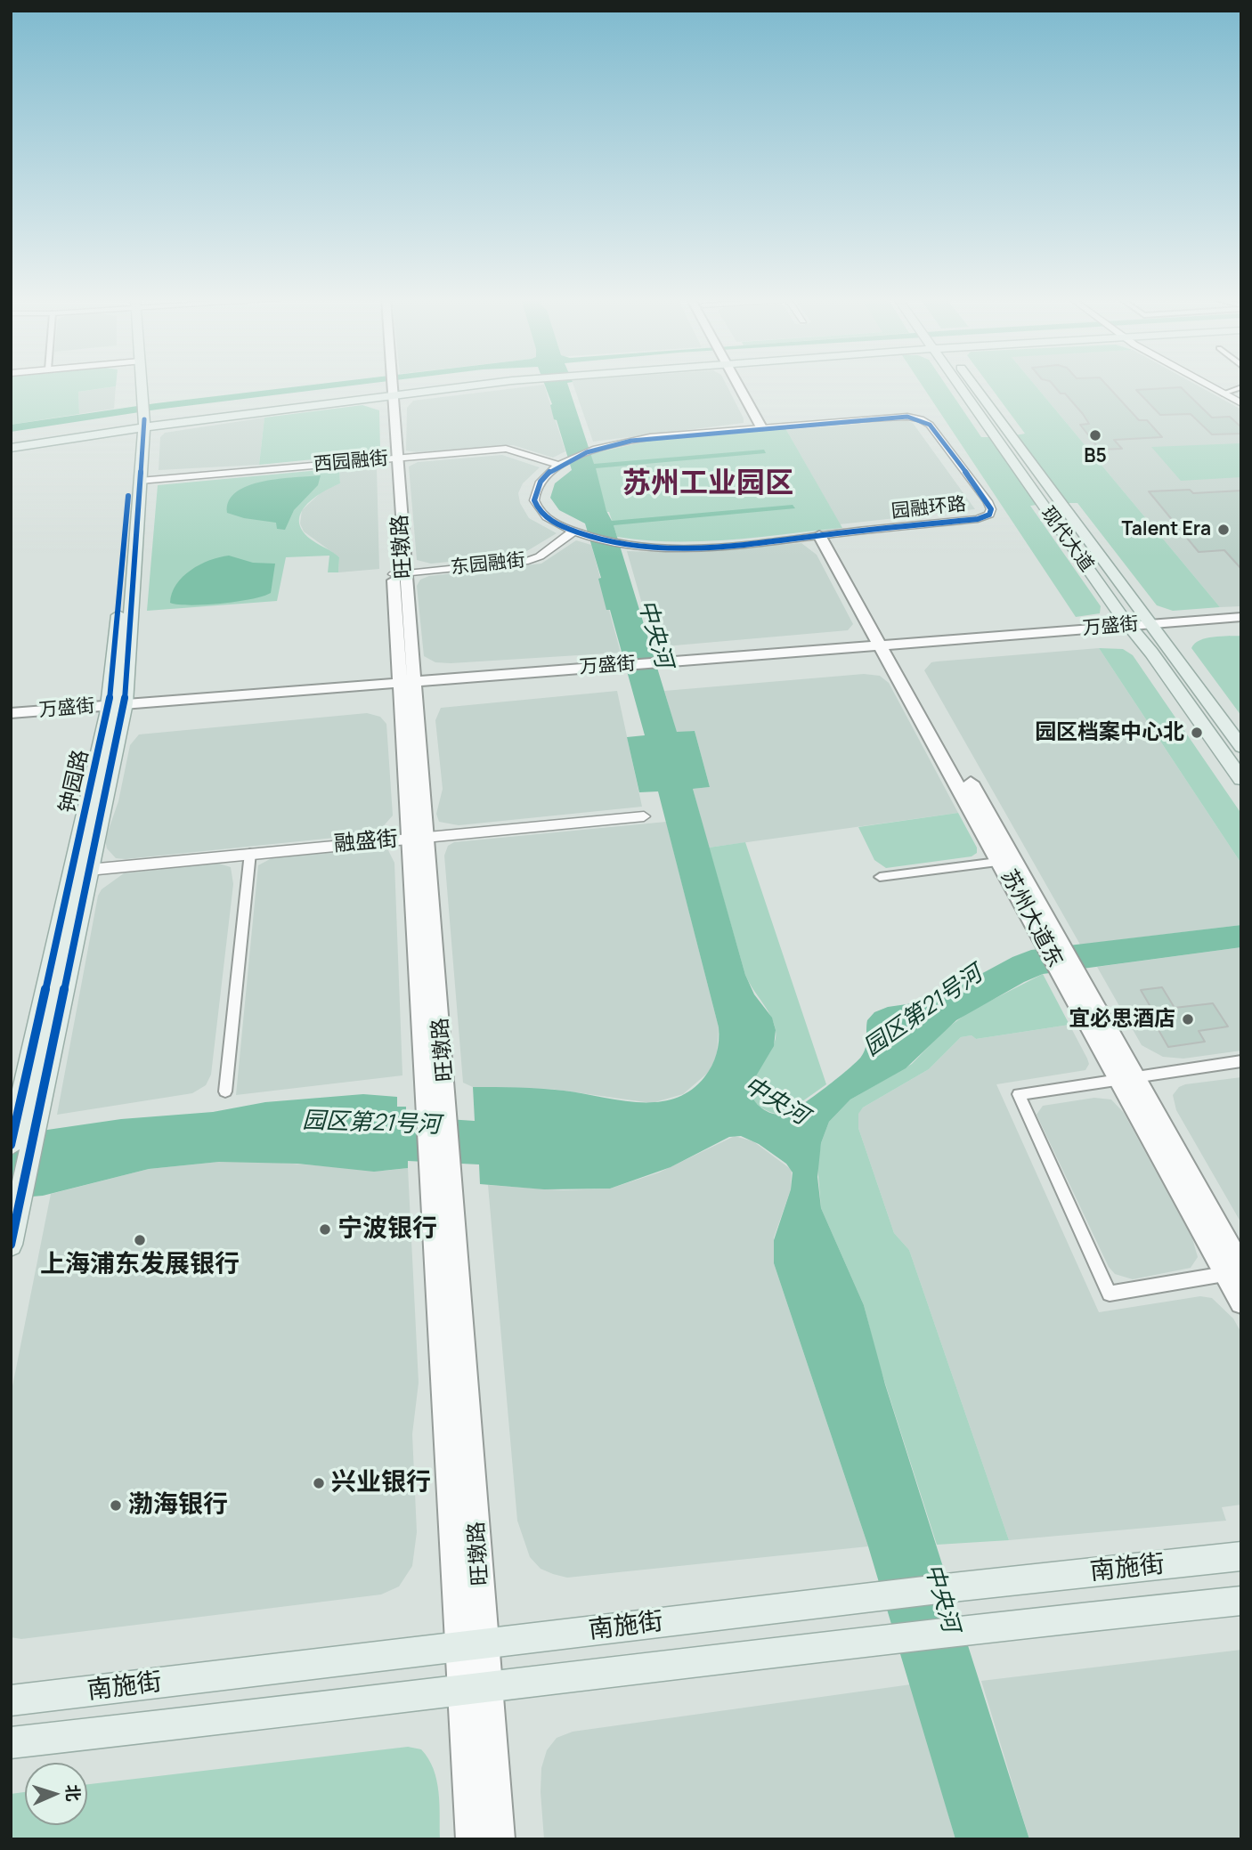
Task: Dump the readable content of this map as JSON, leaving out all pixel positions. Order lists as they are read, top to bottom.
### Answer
{
  "streets": {
    "main road": [
      "现代大道",
      "旺墩路",
      "万盛街",
      "钟园路",
      "苏州大道东",
      "南施街"
    ],
    "street": [
      "西园融街",
      "园融环路",
      "东园融街",
      "融盛街"
    ]
  },
  "crossings": [
    ["西园融街", "园融环路"],
    ["西园融街", "旺墩路"],
    ["西园融街", "钟园路"],
    ["园融环路", "东园融街"],
    ["园融环路", "苏州大道东"],
    ["现代大道", "万盛街"],
    ["旺墩路", "东园融街"],
    ["旺墩路", "万盛街"],
    ["旺墩路", "融盛街"],
    ["旺墩路", "南施街"],
    ["万盛街", "钟园路"],
    ["万盛街", "苏州大道东"],
    ["钟园路", "融盛街"]
  ],
  "districts": ["苏州工业园区"],
  "water": ["中央河", "园区第21号河"],
  "places": [
    "B5",
    "Talent Era",
    "园区档案中心北",
    "宜必思酒店",
    "宁波银行",
    "上海浦东发展银行",
    "兴业银行",
    "渤海银行"
  ],
  "north": "right"
}
